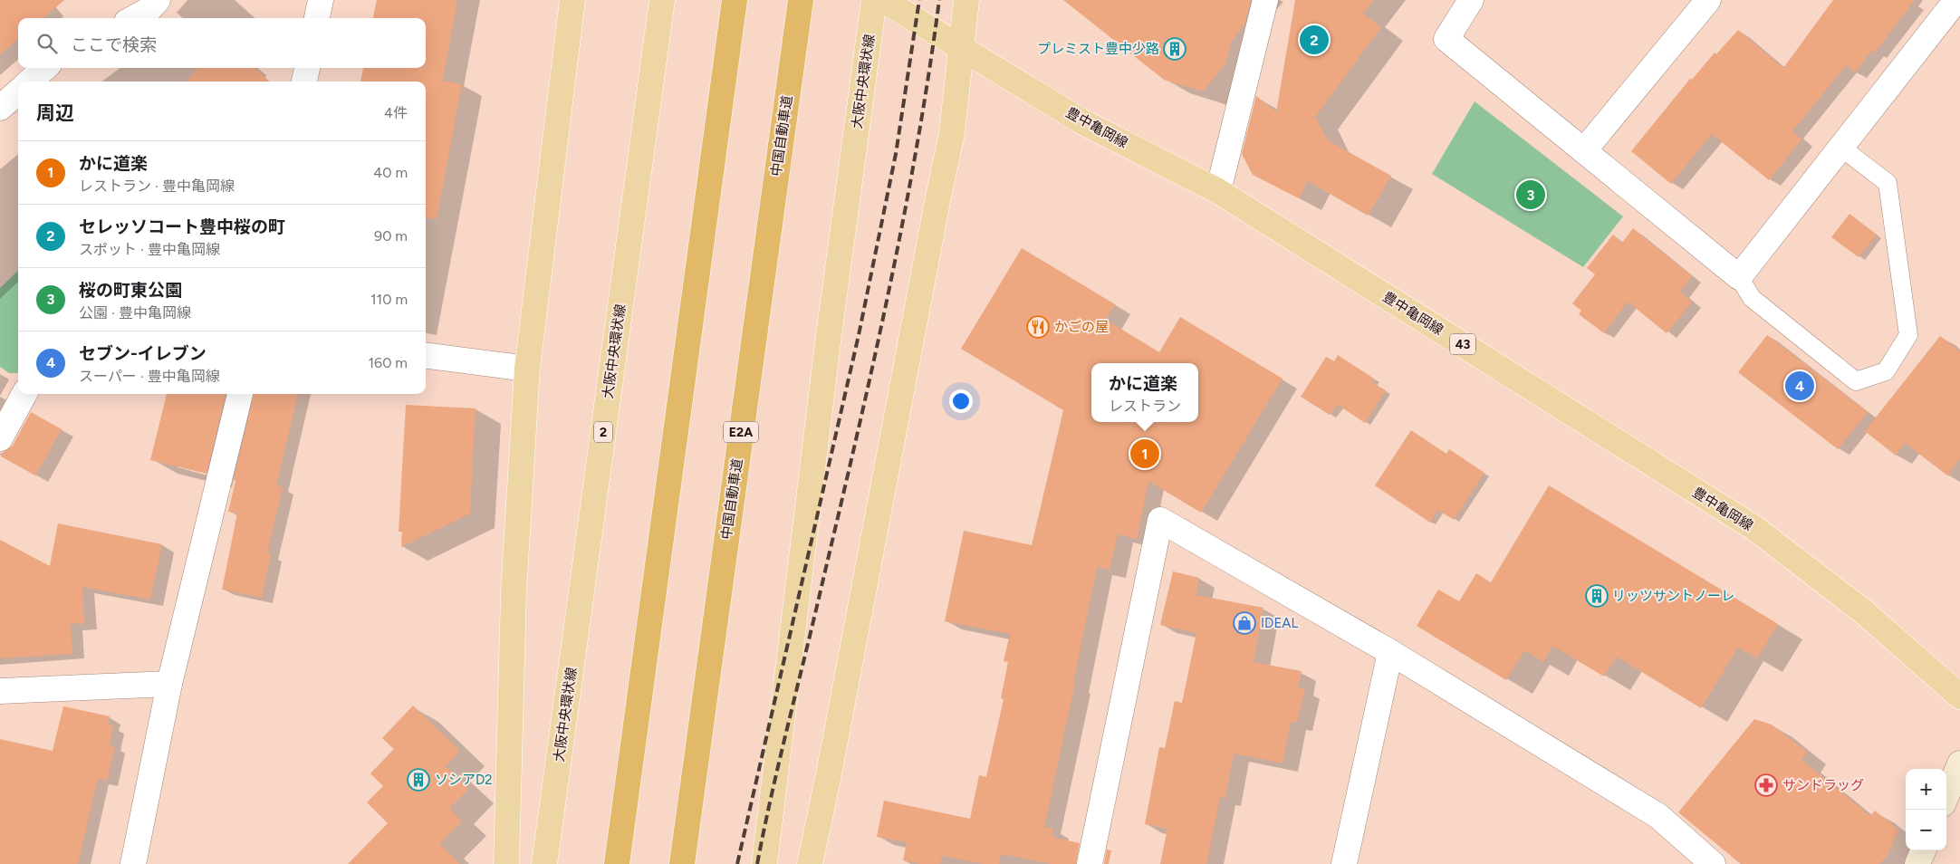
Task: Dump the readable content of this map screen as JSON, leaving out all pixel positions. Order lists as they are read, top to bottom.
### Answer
{
  "streets": {
    "highway": ["中国自動車道", "E2A"],
    "main road": [
      "大阪中央環状線",
      "豊中亀岡線",
      "43",
      "2"
    ]
  },
  "places": {
    "building": ["プレミスト豊中少路", "リッツサントノーレ", "ソシアD2"],
    "restaurant": ["かごの屋"],
    "shop": ["IDEAL"],
    "pharmacy": ["サンドラッグ"]
  },
  "page": {
    "search": "ここで検索",
    "pins": [
      "2",
      "3",
      "4",
      "1"
    ],
    "heading": ["周辺", "4件"],
    "list": [
      {
        "mark": "1",
        "name": "かに道楽",
        "note": "レストラン · 豊中亀岡線",
        "value": "40 m"
      },
      {
        "mark": "2",
        "name": "セレッソコート豊中桜の町",
        "note": "スポット · 豊中亀岡線",
        "value": "90 m"
      },
      {
        "mark": "3",
        "name": "桜の町東公園",
        "note": "公園 · 豊中亀岡線",
        "value": "110 m"
      },
      {
        "mark": "4",
        "name": "セブン-イレブン",
        "note": "スーパー · 豊中亀岡線",
        "value": "160 m"
      }
    ],
    "popup": ["かに道楽", "レストラン"],
    "map_buttons": ["+", "−"]
  }
}
